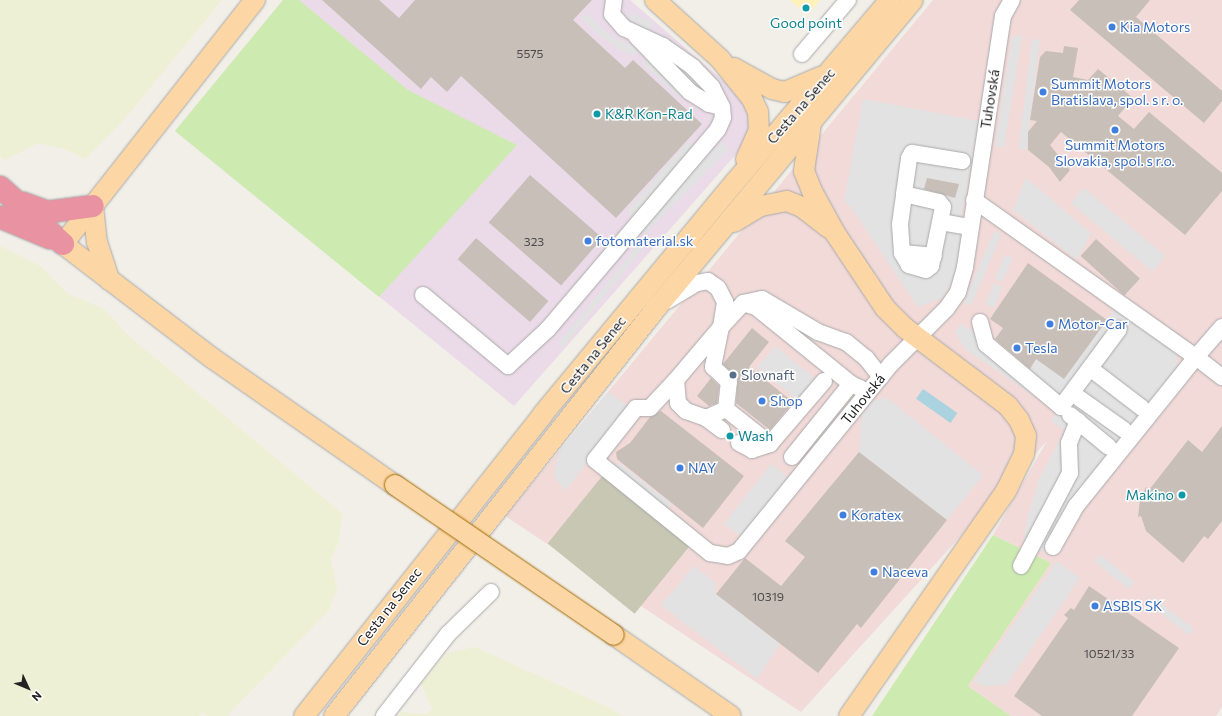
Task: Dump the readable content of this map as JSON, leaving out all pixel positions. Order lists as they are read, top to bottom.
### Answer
{
  "streets": {
    "main road": ["Cesta na Senec"],
    "street": ["Tuhovská"]
  },
  "places": [
    "Good point",
    "Kia Motors",
    "Summit Motors Bratislava, spol. s r. o.",
    "K&R Kon-Rad",
    "Summit Motors Slovakia, spol. s r.o.",
    "fotomaterial.sk",
    "Motor-Car",
    "Tesla",
    "Slovnaft",
    "Shop",
    "Wash",
    "NAY",
    "Makino",
    "Koratex",
    "Naceva",
    "ASBIS SK"
  ],
  "house_numbers": [
    "5575",
    "323",
    "10319",
    "10521/33"
  ],
  "north": "bottom right"
}
